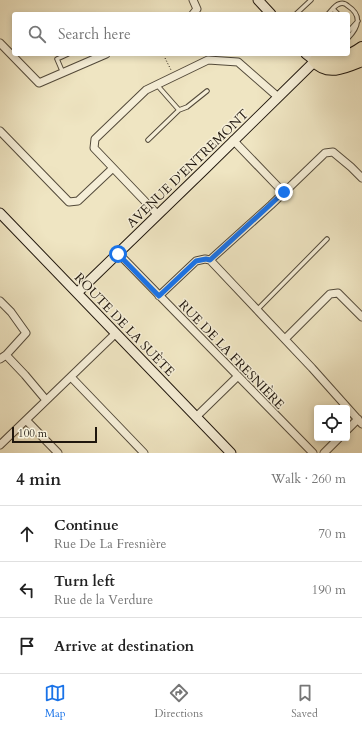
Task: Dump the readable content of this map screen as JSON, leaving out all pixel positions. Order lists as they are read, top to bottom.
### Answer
{
  "streets": {
    "street": ["AVENUE D'ENTREMONT", "ROUTE DE LA SUÈTE", "RUE DE LA FRESNIÈRE"]
  },
  "crossings": [
    ["AVENUE D'ENTREMONT", "ROUTE DE LA SUÈTE"],
    ["AVENUE D'ENTREMONT", "RUE DE LA FRESNIÈRE"]
  ],
  "scale_bar": "100 m",
  "page": {
    "search": "Search here",
    "scale": "100 m",
    "heading": ["4 min", "Walk · 260 m"],
    "list": [
      ["Continue", "Rue De La Fresnière", "70 m"],
      ["Turn left", "Rue de la Verdure", "190 m"],
      "Arrive at destination"
    ],
    "nav": ["Map", "Directions", "Saved"]
  }
}
